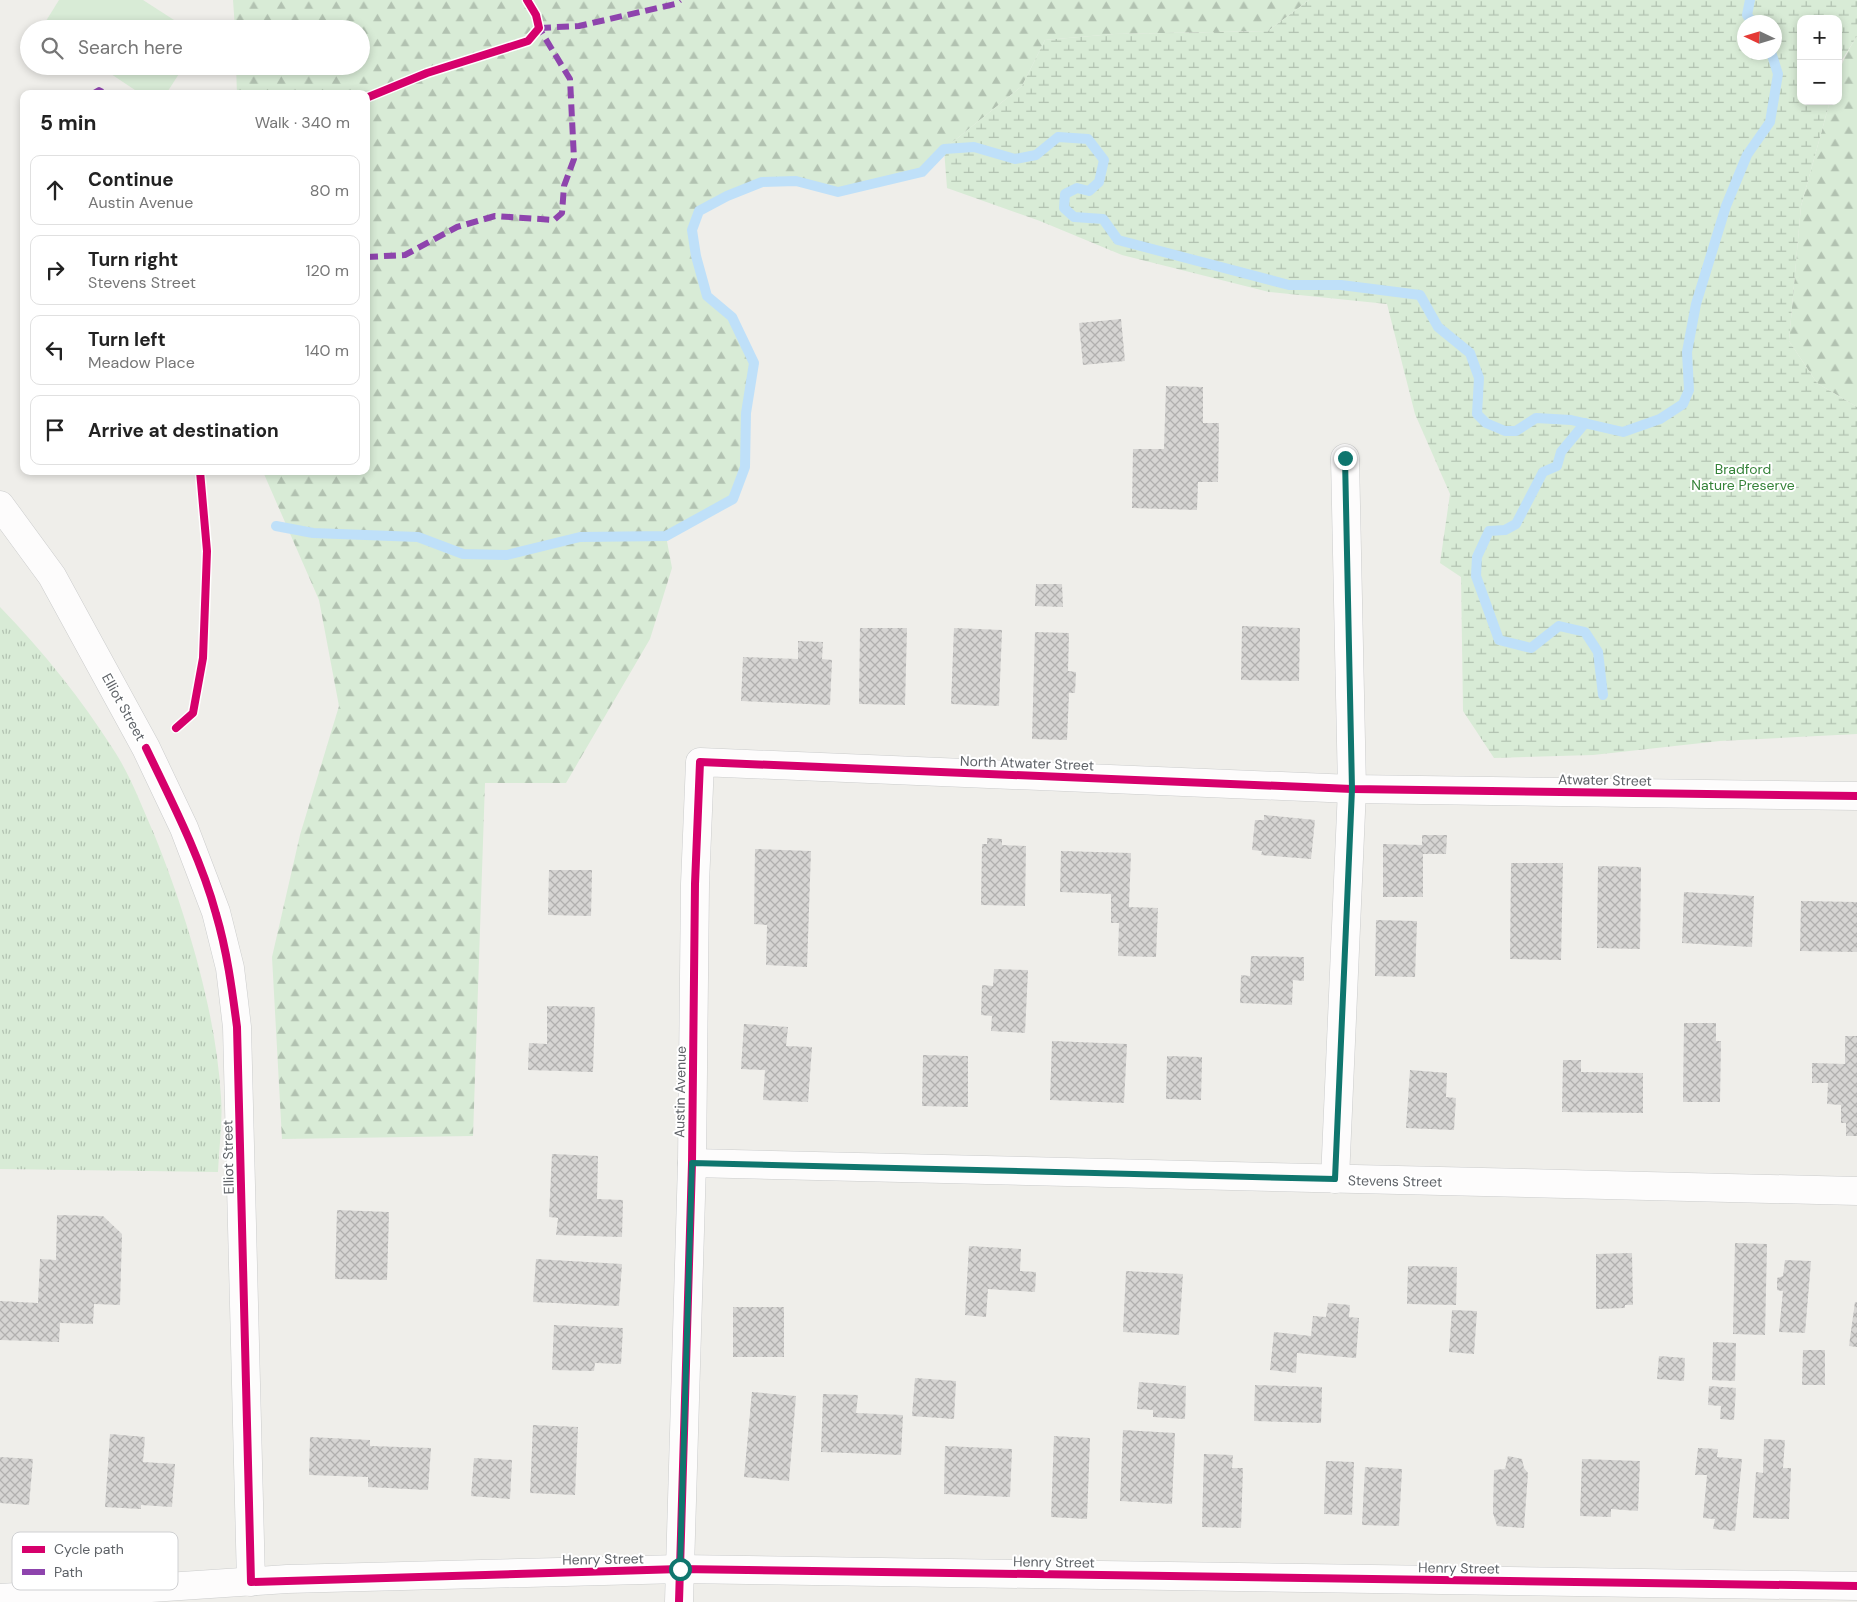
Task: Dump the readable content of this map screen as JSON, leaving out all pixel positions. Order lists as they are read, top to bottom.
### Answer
{
  "streets": {
    "street": [
      "Elliot Street",
      "North Atwater Street",
      "Atwater Street",
      "Austin Avenue",
      "Stevens Street",
      "Henry Street"
    ]
  },
  "crossings": [
    ["Elliot Street", "Henry Street"],
    ["North Atwater Street", "Atwater Street"],
    ["North Atwater Street", "Austin Avenue"],
    ["Austin Avenue", "Stevens Street"],
    ["Austin Avenue", "Henry Street"]
  ],
  "parks": ["Bradford Nature Preserve"],
  "legend": ["Cycle path", "Path"],
  "north": "left",
  "page": {
    "map_buttons": ["+", "−"],
    "search": "Search here",
    "heading": ["5 min", "Walk · 340 m"],
    "list": [
      ["Continue", "Austin Avenue", "80 m"],
      ["Turn right", "Stevens Street", "120 m"],
      ["Turn left", "Meadow Place", "140 m"],
      "Arrive at destination"
    ]
  }
}
